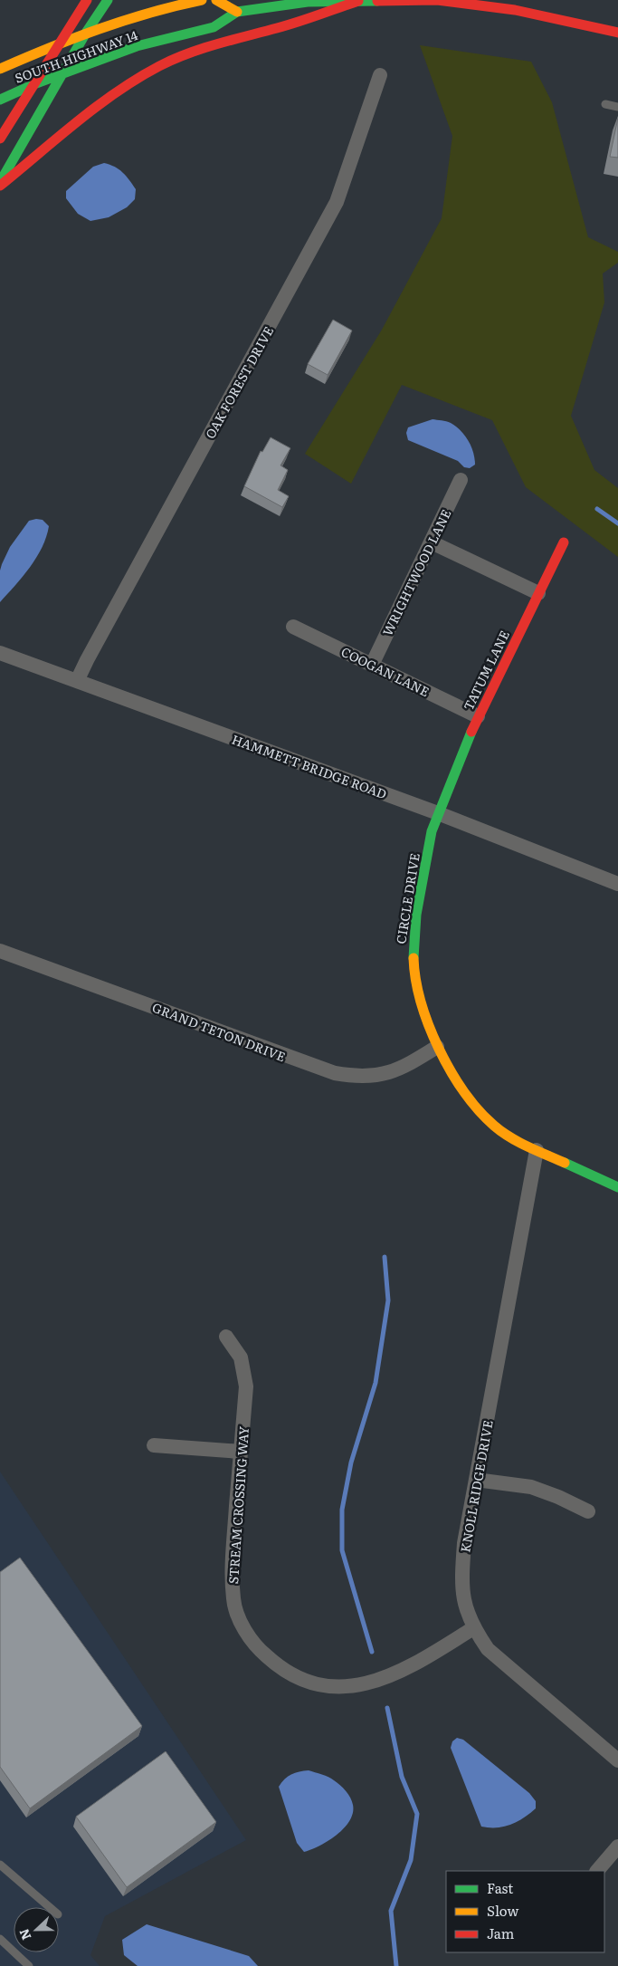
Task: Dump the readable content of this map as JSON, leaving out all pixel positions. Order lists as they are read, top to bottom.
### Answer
{
  "streets": {
    "main road": ["SOUTH HIGHWAY 14", "TATUM LANE", "CIRCLE DRIVE"],
    "street": [
      "OAK FOREST DRIVE",
      "WRIGHTWOOD LANE",
      "COOGAN LANE",
      "HAMMETT BRIDGE ROAD",
      "GRAND TETON DRIVE",
      "KNOLL RIDGE DRIVE",
      "STREAM CROSSING WAY"
    ]
  },
  "crossings": [
    ["OAK FOREST DRIVE", "HAMMETT BRIDGE ROAD"],
    ["WRIGHTWOOD LANE", "COOGAN LANE"],
    ["TATUM LANE", "COOGAN LANE"],
    ["TATUM LANE", "HAMMETT BRIDGE ROAD"],
    ["TATUM LANE", "CIRCLE DRIVE"],
    ["HAMMETT BRIDGE ROAD", "CIRCLE DRIVE"],
    ["CIRCLE DRIVE", "GRAND TETON DRIVE"],
    ["CIRCLE DRIVE", "KNOLL RIDGE DRIVE"],
    ["KNOLL RIDGE DRIVE", "STREAM CROSSING WAY"]
  ],
  "legend": ["Fast", "Slow", "Jam"],
  "north": "left"
}
